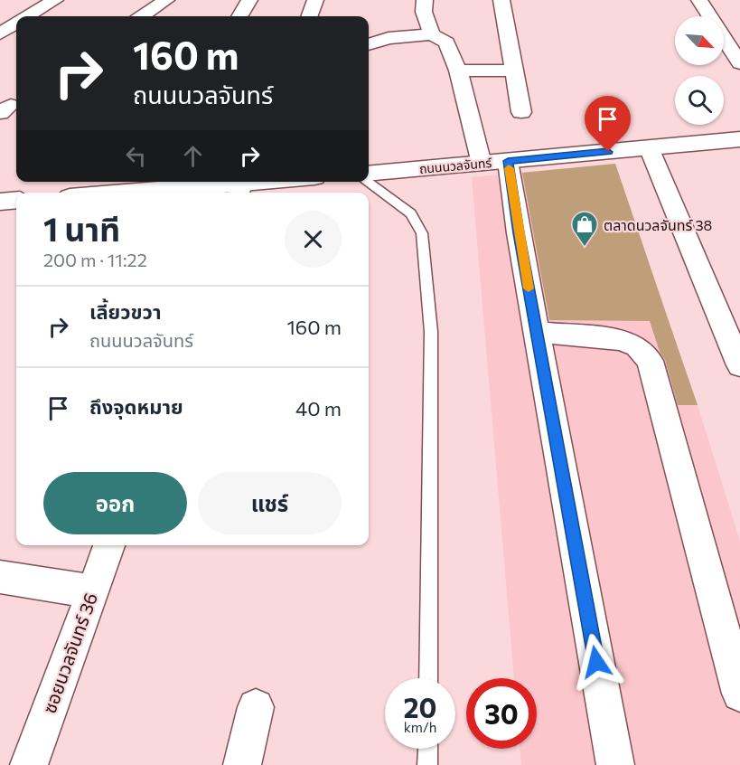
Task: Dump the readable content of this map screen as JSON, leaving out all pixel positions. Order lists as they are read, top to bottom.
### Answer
{
  "streets": {
    "main road": ["ถนนนวลจันทร์"],
    "street": ["ซอยนวลจันทร์ 36"]
  },
  "places": {
    "shop": ["ตลาดนวลจันทร์ 38"]
  },
  "north": "bottom right",
  "page": {
    "turn": ["160 m", "ถนนนวลจันทร์"],
    "heading": ["1 นาที", "200 m · 11:22"],
    "list": [
      {
        "name": "เลี้ยวขวา",
        "note": "ถนนนวลจันทร์",
        "value": "160 m"
      },
      {
        "name": "ถึงจุดหมาย",
        "value": "40 m"
      }
    ],
    "buttons": ["ออก", "แชร์"],
    "speed": "20 km/h",
    "limit": "30"
  }
}
